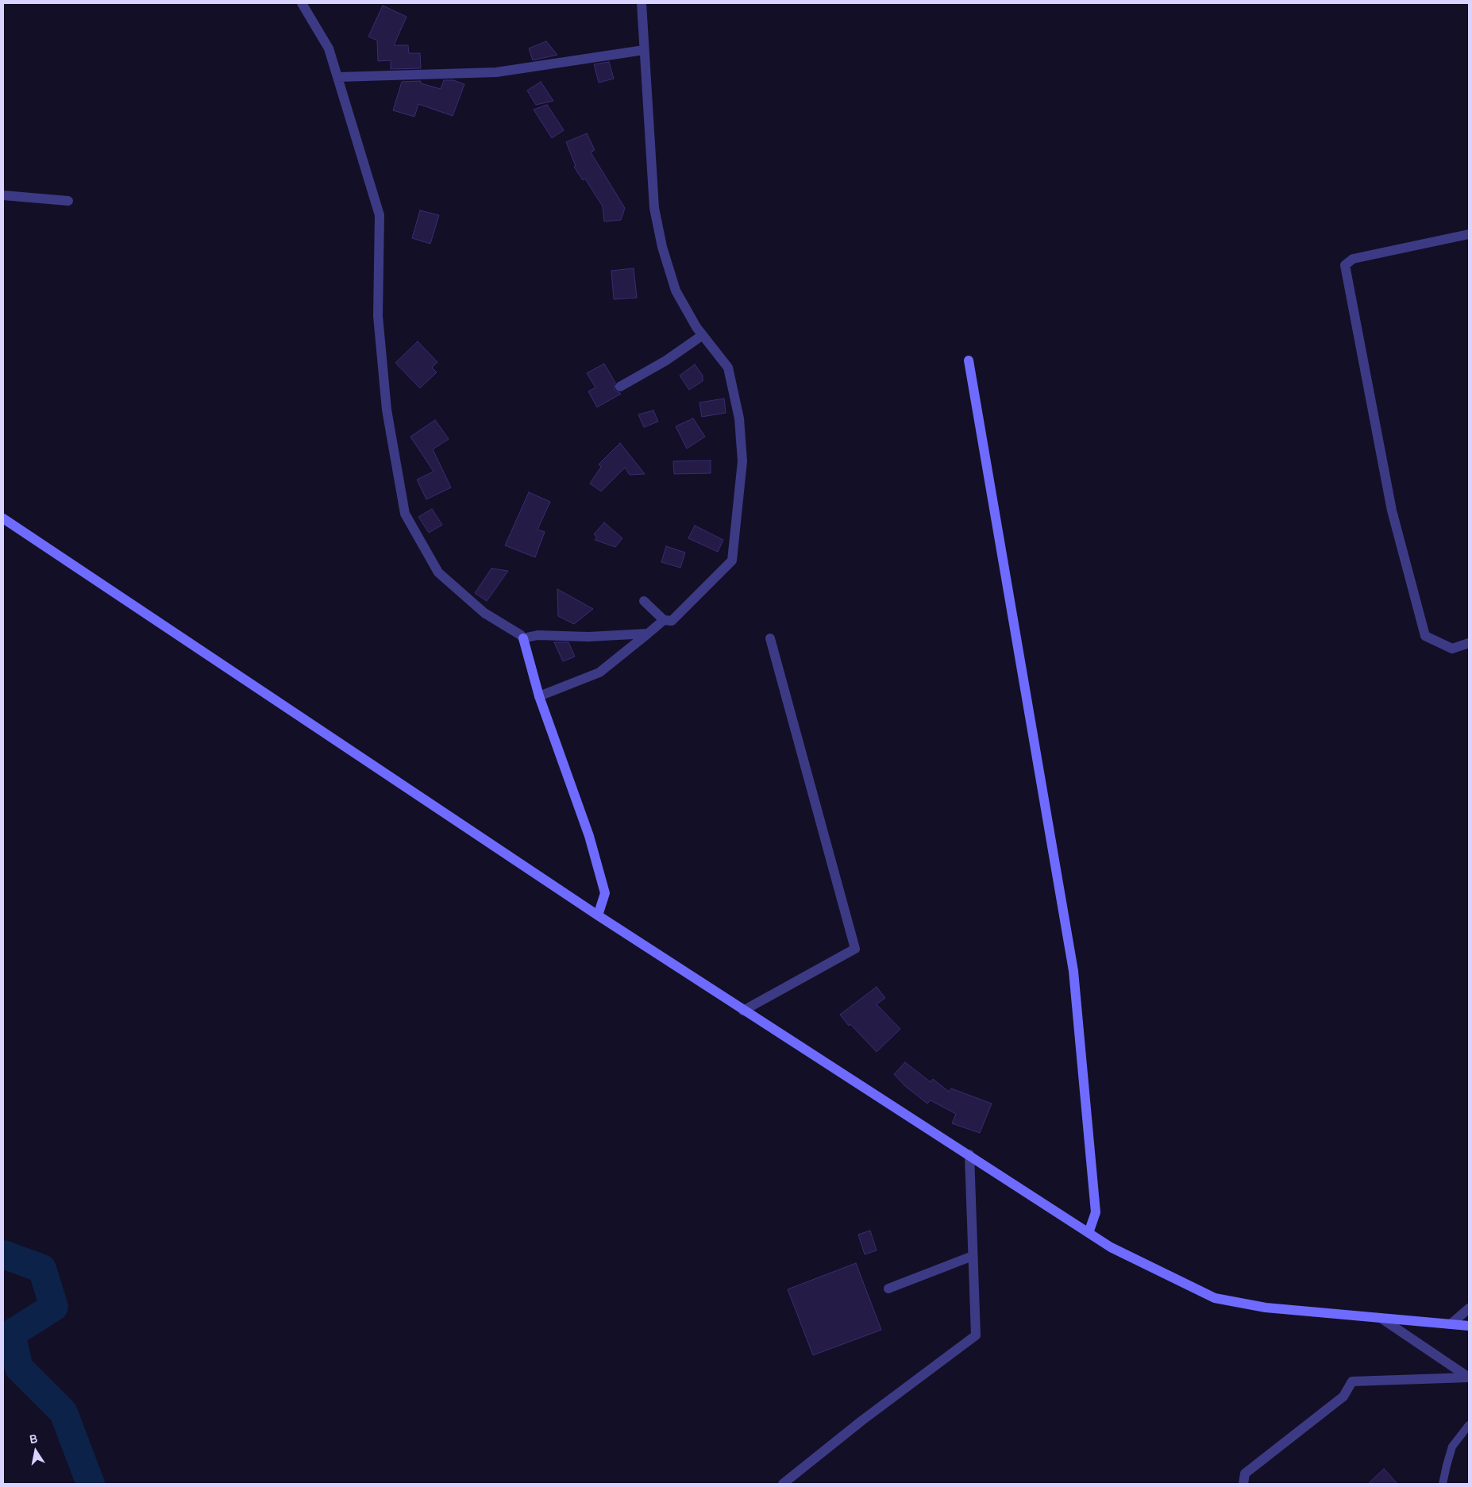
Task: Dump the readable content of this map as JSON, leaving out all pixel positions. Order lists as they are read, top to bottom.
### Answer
{
  "north": "top"
}
